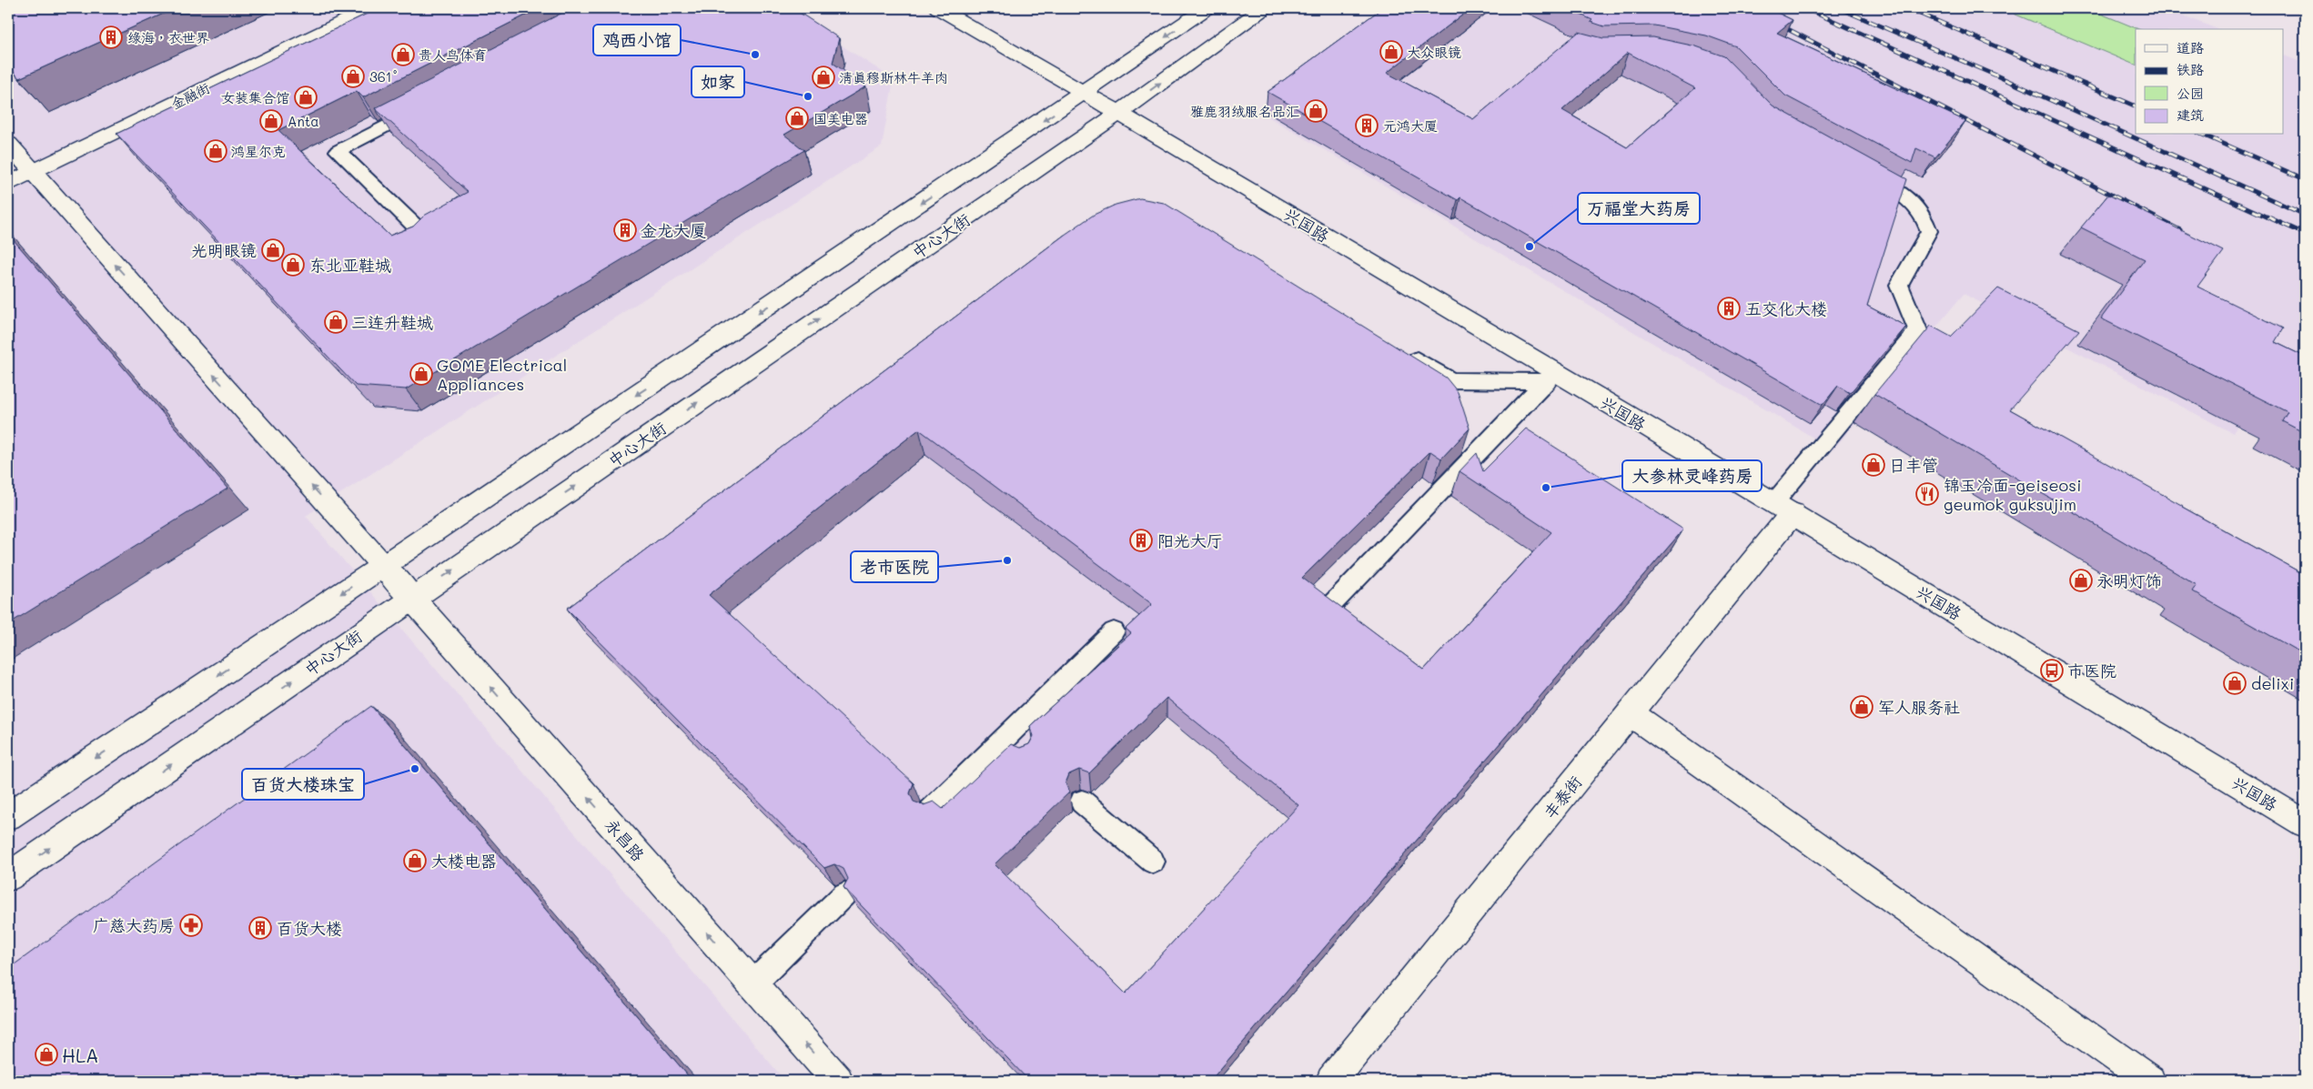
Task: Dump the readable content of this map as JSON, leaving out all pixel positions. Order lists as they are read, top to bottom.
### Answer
{
  "streets": {
    "main road": [
      "金融街",
      "兴国路",
      "中心大街",
      "丰泰街",
      "永昌路"
    ]
  },
  "crossings": [
    ["兴国路", "中心大街"],
    ["兴国路", "丰泰街"],
    ["中心大街", "永昌路"]
  ],
  "one_way": ["永昌路"],
  "places": {
    "building": [
      "绿海，衣世界",
      "元鸿大厦",
      "金龙大厦",
      "五交化大楼",
      "阳光大厅",
      "百货大楼"
    ],
    "shop": [
      "大众眼镜",
      "贵人鸟体育",
      "361˚",
      "清真穆斯林牛羊肉",
      "女装集合馆",
      "雅鹿羽绒服名品汇",
      "国美电器",
      "Anta",
      "鸿星尔克",
      "光明眼镜",
      "东北亚鞋城",
      "三连升鞋城",
      "GOME Electrical Appliances",
      "日丰管",
      "永明灯饰",
      "delixi",
      "军人服务社",
      "大楼电器",
      "HLA"
    ],
    "other": [
      "鸡西小馆",
      "如家",
      "万福堂大药房",
      "大参林灵峰药房",
      "老市医院",
      "百货大楼珠宝"
    ],
    "restaurant": ["锦玉冷面-geiseosi geumok guksujim"],
    "bus stop": ["市医院"],
    "pharmacy": ["广慈大药房"]
  },
  "legend": [
    "道路",
    "铁路",
    "公园",
    "建筑"
  ]
}
